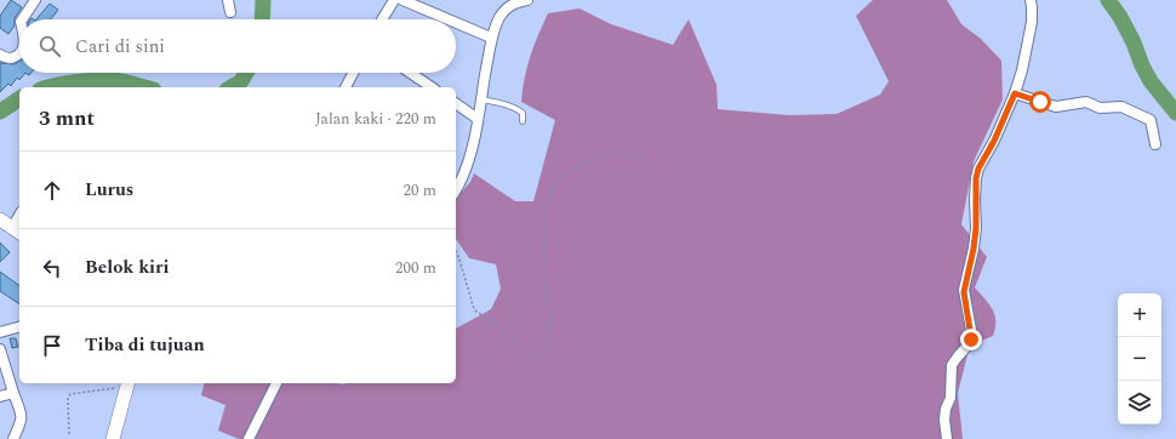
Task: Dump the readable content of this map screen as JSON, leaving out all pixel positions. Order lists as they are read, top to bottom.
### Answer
{
  "page": {
    "search": "Cari di sini",
    "heading": ["3 mnt", "Jalan kaki · 220 m"],
    "list": [
      ["Lurus", "20 m"],
      ["Belok kiri", "200 m"],
      "Tiba di tujuan"
    ],
    "map_buttons": ["+", "−"]
  }
}
